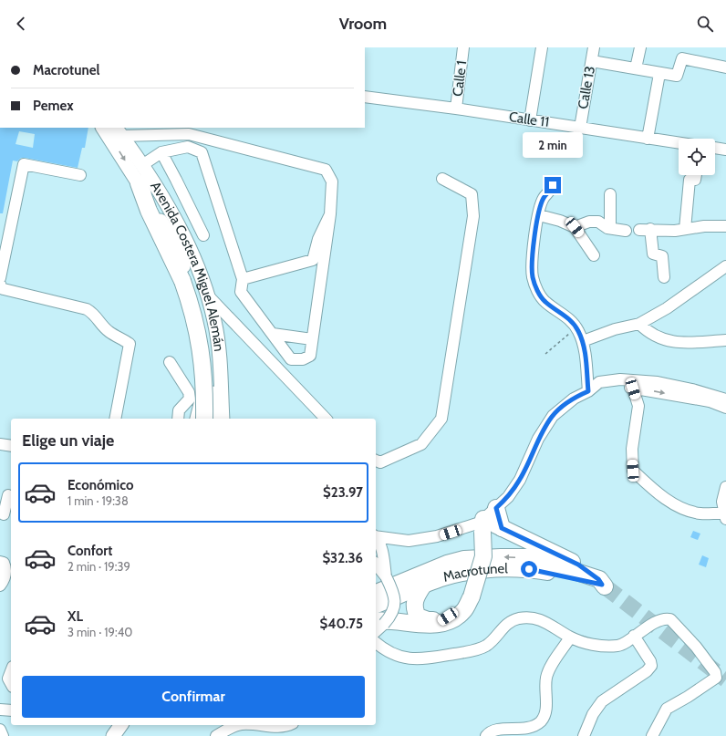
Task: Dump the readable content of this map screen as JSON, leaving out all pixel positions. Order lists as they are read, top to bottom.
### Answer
{
  "streets": {
    "highway": ["Macrotunel"],
    "main road": ["Avenida Costera Miguel Alemán"],
    "street": ["Calle 1", "Calle 13", "Calle 11"]
  },
  "crossings": [
    ["Calle 1", "Calle 11"],
    ["Calle 13", "Calle 11"]
  ],
  "page": {
    "header": "Vroom",
    "banner": ["Macrotunel", "Pemex"],
    "bubble": "2 min",
    "heading": "Elige un viaje",
    "list": [
      {
        "name": "Económico",
        "note": "1 min · 19:38",
        "value": "$23.97"
      },
      {
        "name": "Confort",
        "note": "2 min · 19:39",
        "value": "$32.36"
      },
      {
        "name": "XL",
        "note": "3 min · 19:40",
        "value": "$40.75"
      }
    ],
    "buttons": "Confirmar"
  }
}
